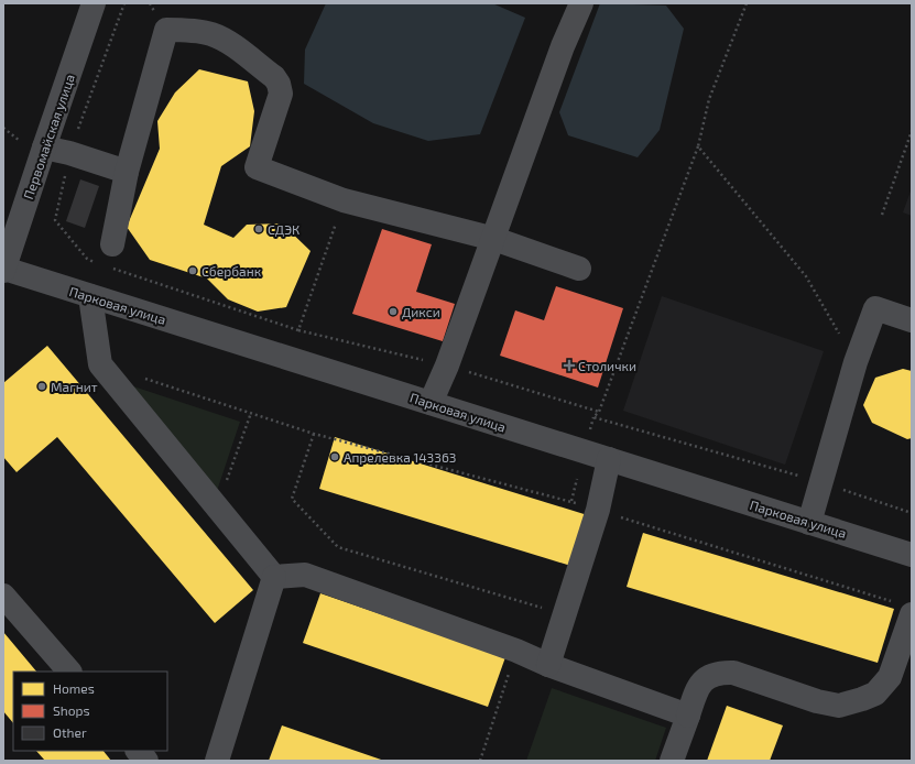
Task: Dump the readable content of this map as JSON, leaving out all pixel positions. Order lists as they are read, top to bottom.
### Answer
{
  "streets": {
    "street": ["Первомайская улица", "Парковая улица"]
  },
  "crossings": [
    ["Первомайская улица", "Парковая улица"]
  ],
  "places": {
    "other": [
      "СДЭК",
      "Сбербанк",
      "Дикси",
      "Магнит",
      "Апрелевка 143363"
    ],
    "health": ["Столички"]
  },
  "legend": ["Homes", "Shops", "Other"]
}
